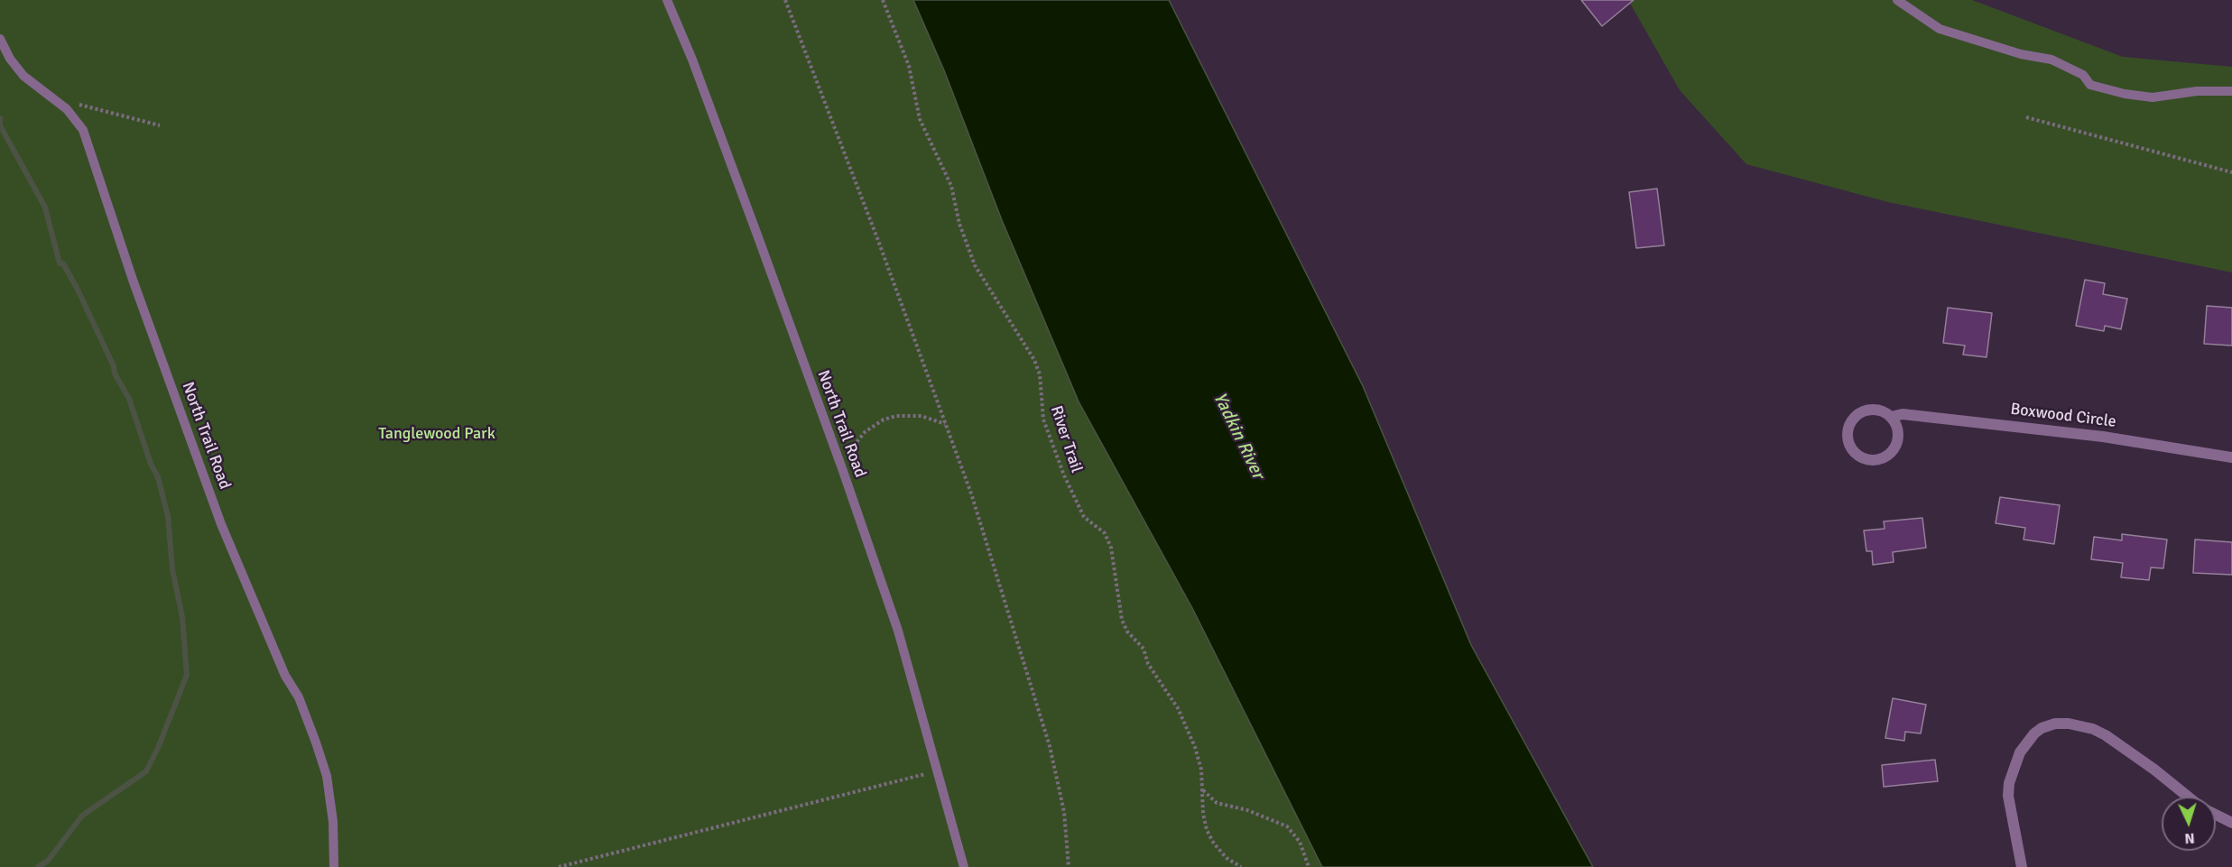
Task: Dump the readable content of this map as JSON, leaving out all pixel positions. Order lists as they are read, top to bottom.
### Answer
{
  "streets": {
    "street": ["Boxwood Circle"],
    "lane": ["North Trail Road"],
    "path": ["River Trail"]
  },
  "water": ["Yadkin River"],
  "parks": ["Tanglewood Park"],
  "north": "bottom"
}
